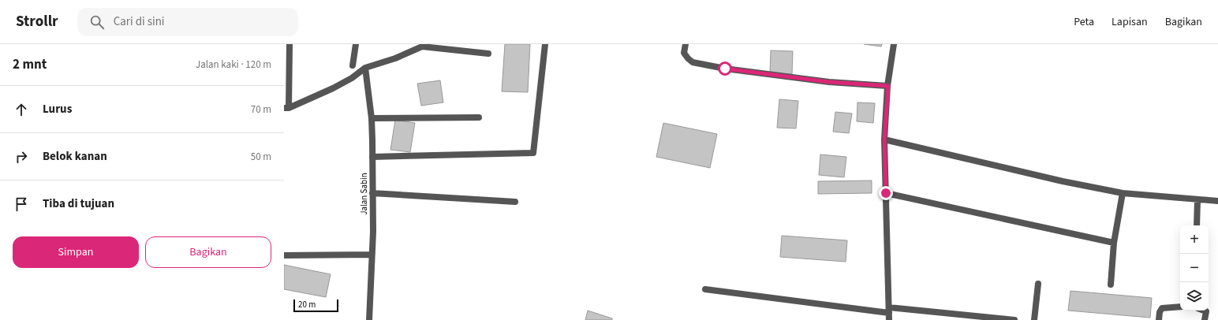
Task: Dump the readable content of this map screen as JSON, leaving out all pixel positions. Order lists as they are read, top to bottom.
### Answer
{
  "streets": {
    "street": ["Jalan Sabin"]
  },
  "scale_bar": "20 m",
  "page": {
    "header": "Strollr",
    "search": "Cari di sini",
    "nav": ["Peta", "Lapisan", "Bagikan"],
    "heading": ["2 mnt", "Jalan kaki · 120 m"],
    "list": [
      ["Lurus", "70 m"],
      ["Belok kanan", "50 m"],
      "Tiba di tujuan"
    ],
    "map_buttons": ["+", "−"],
    "buttons": ["Simpan", "Bagikan"],
    "scale": "20 m"
  }
}
